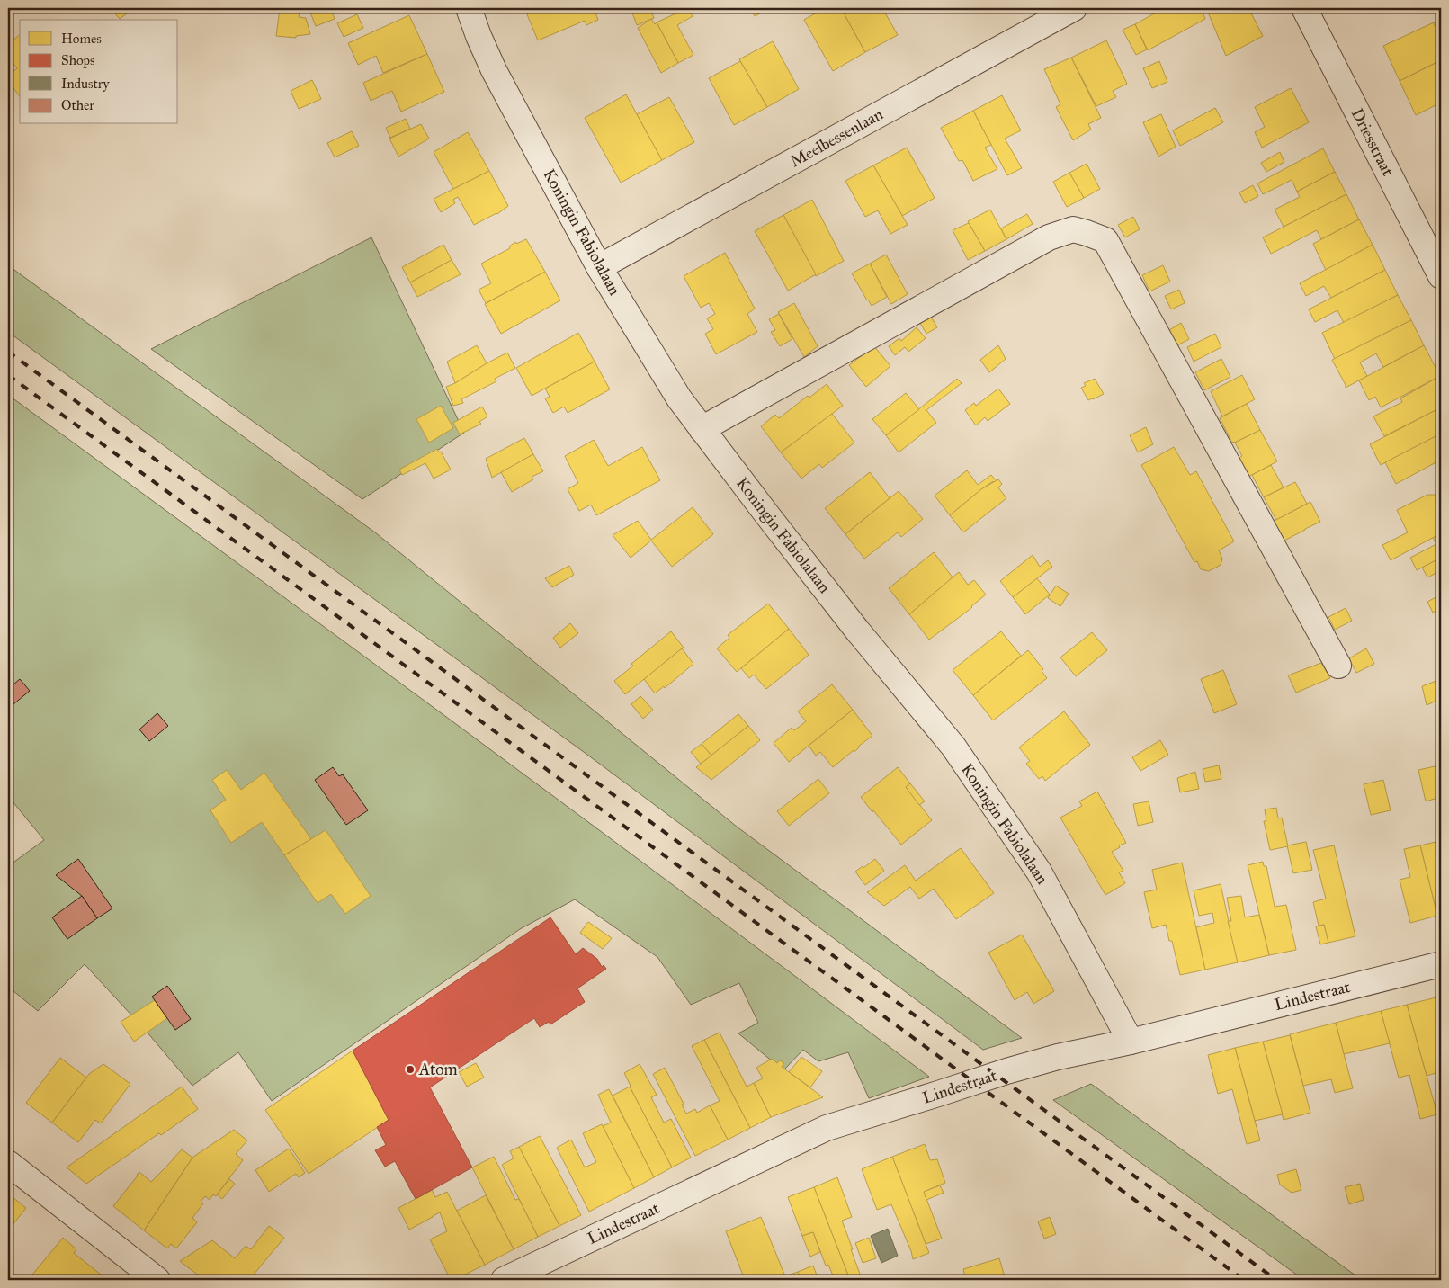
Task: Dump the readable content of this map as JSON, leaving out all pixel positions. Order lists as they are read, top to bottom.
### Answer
{
  "streets": {
    "street": [
      "Meelbessenlaan",
      "Driesstraat",
      "Koningin Fabiolalaan",
      "Lindestraat"
    ]
  },
  "crossings": [
    ["Meelbessenlaan", "Koningin Fabiolalaan"],
    ["Koningin Fabiolalaan", "Lindestraat"]
  ],
  "places": ["Atom"],
  "legend": [
    "Homes",
    "Shops",
    "Industry",
    "Other"
  ]
}
